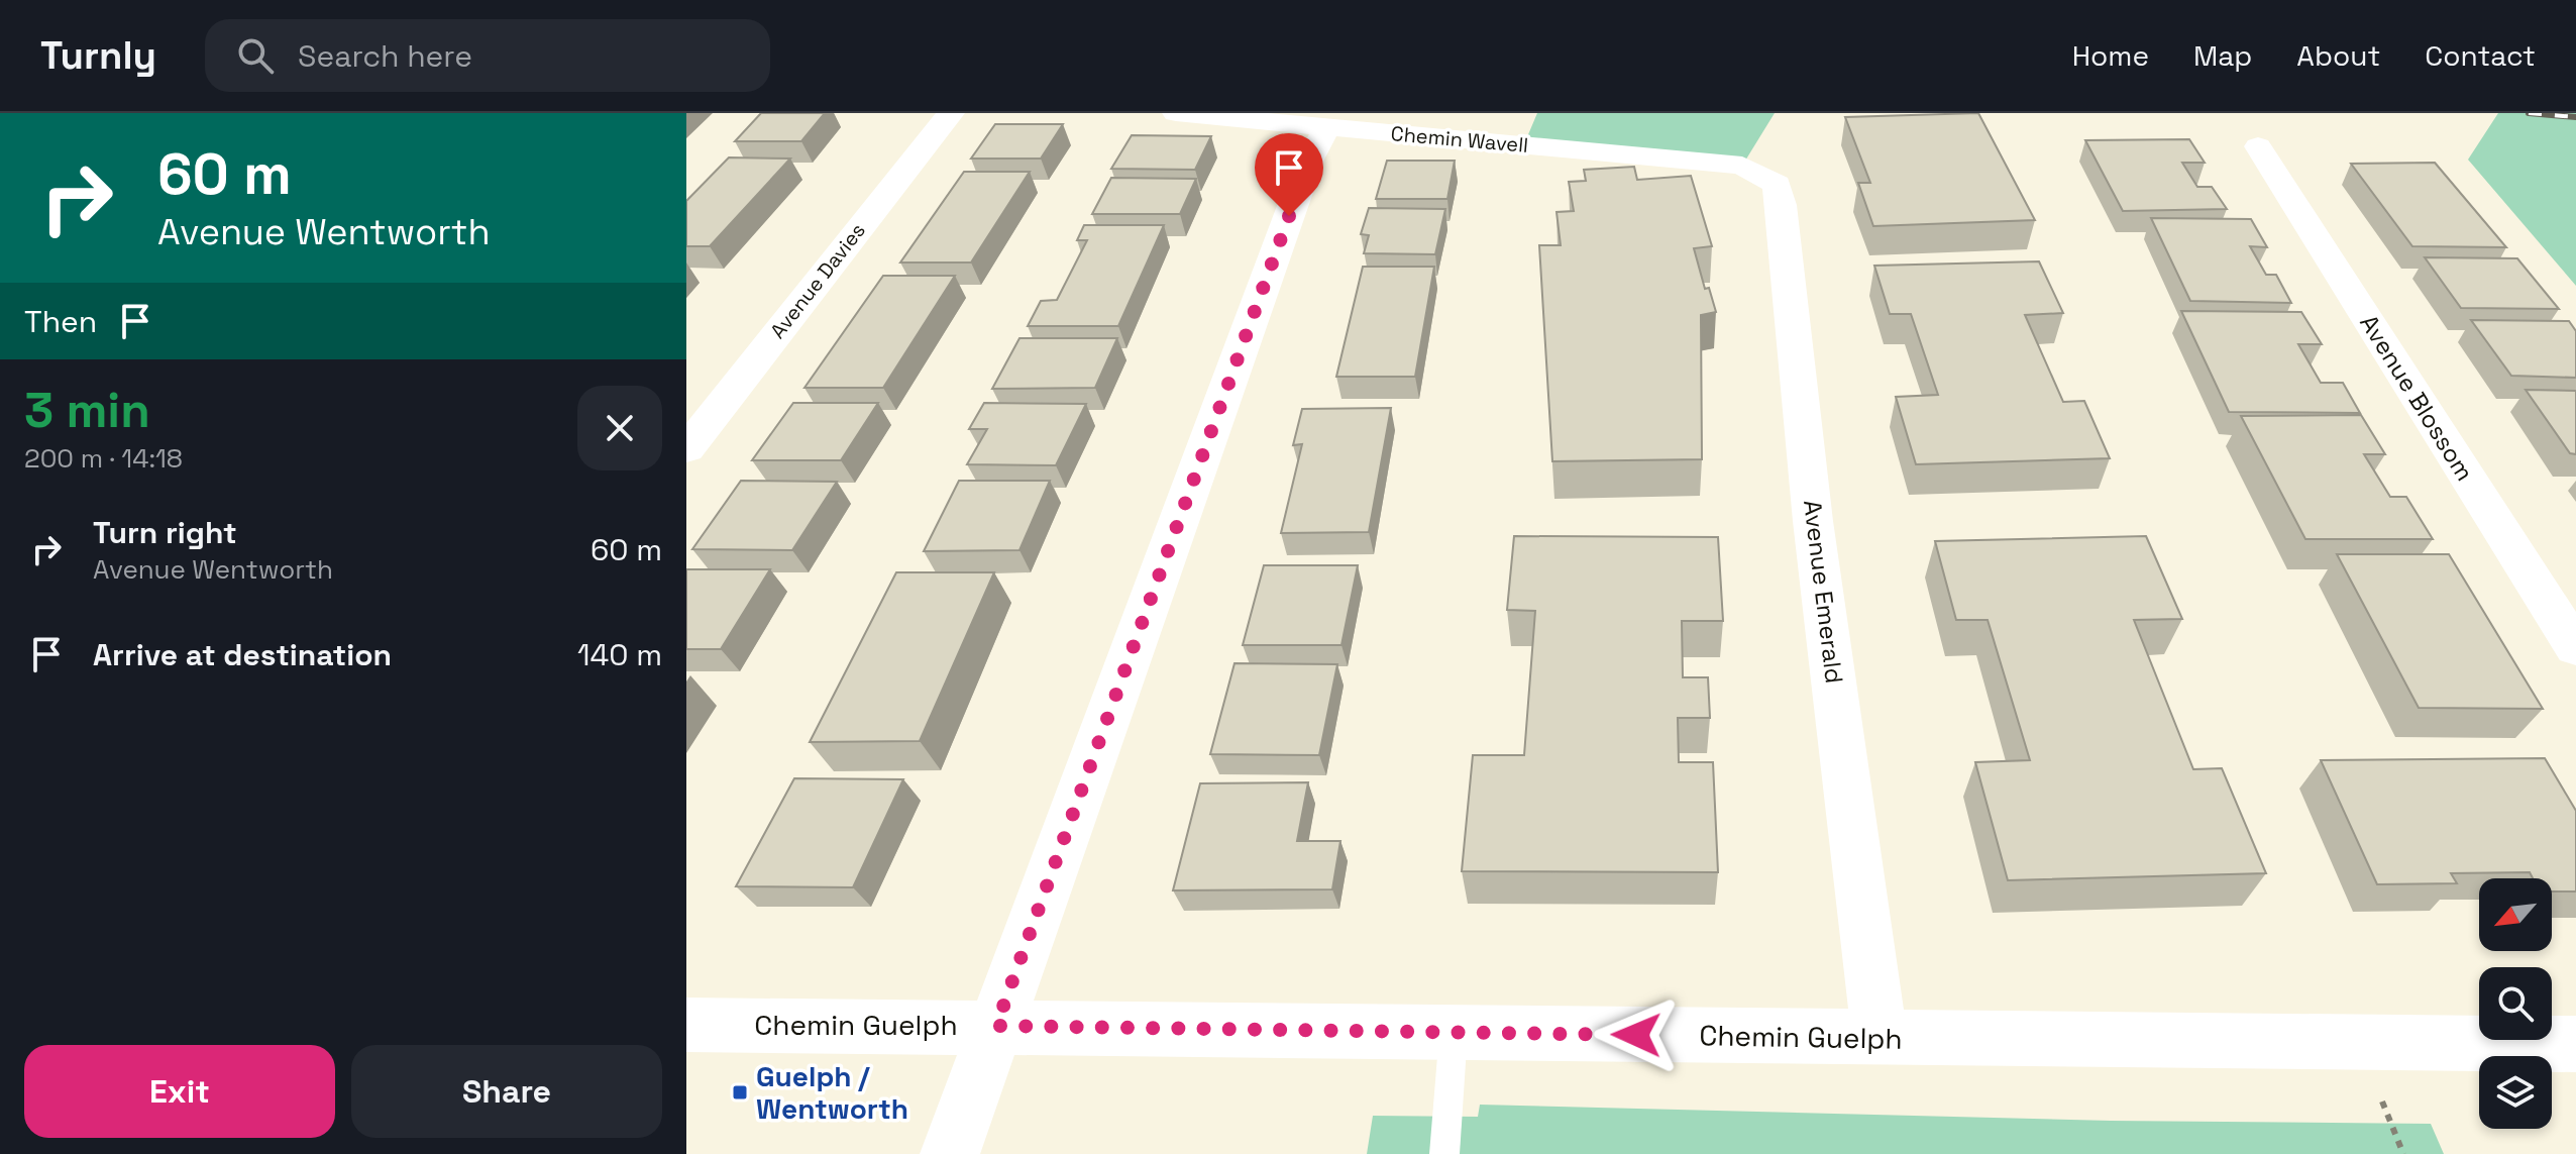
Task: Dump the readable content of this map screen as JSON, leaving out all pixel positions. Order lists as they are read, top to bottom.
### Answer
{
  "streets": {
    "street": [
      "Chemin Wavell",
      "Avenue Davies",
      "Avenue Blossom",
      "Avenue Emerald",
      "Chemin Guelph"
    ]
  },
  "crossings": [
    ["Chemin Wavell", "Avenue Emerald"],
    ["Avenue Emerald", "Chemin Guelph"]
  ],
  "places": {
    "transit": ["Guelph / Wentworth"]
  },
  "north": "bottom left",
  "page": {
    "header": "Turnly",
    "search": "Search here",
    "nav": [
      "Home",
      "Map",
      "About",
      "Contact"
    ],
    "turn": ["60 m", "Avenue Wentworth"],
    "then": "Then",
    "heading": ["3 min", "200 m · 14:18"],
    "list": [
      {
        "name": "Turn right",
        "note": "Avenue Wentworth",
        "value": "60 m"
      },
      {
        "name": "Arrive at destination",
        "value": "140 m"
      }
    ],
    "buttons": ["Exit", "Share"]
  }
}
